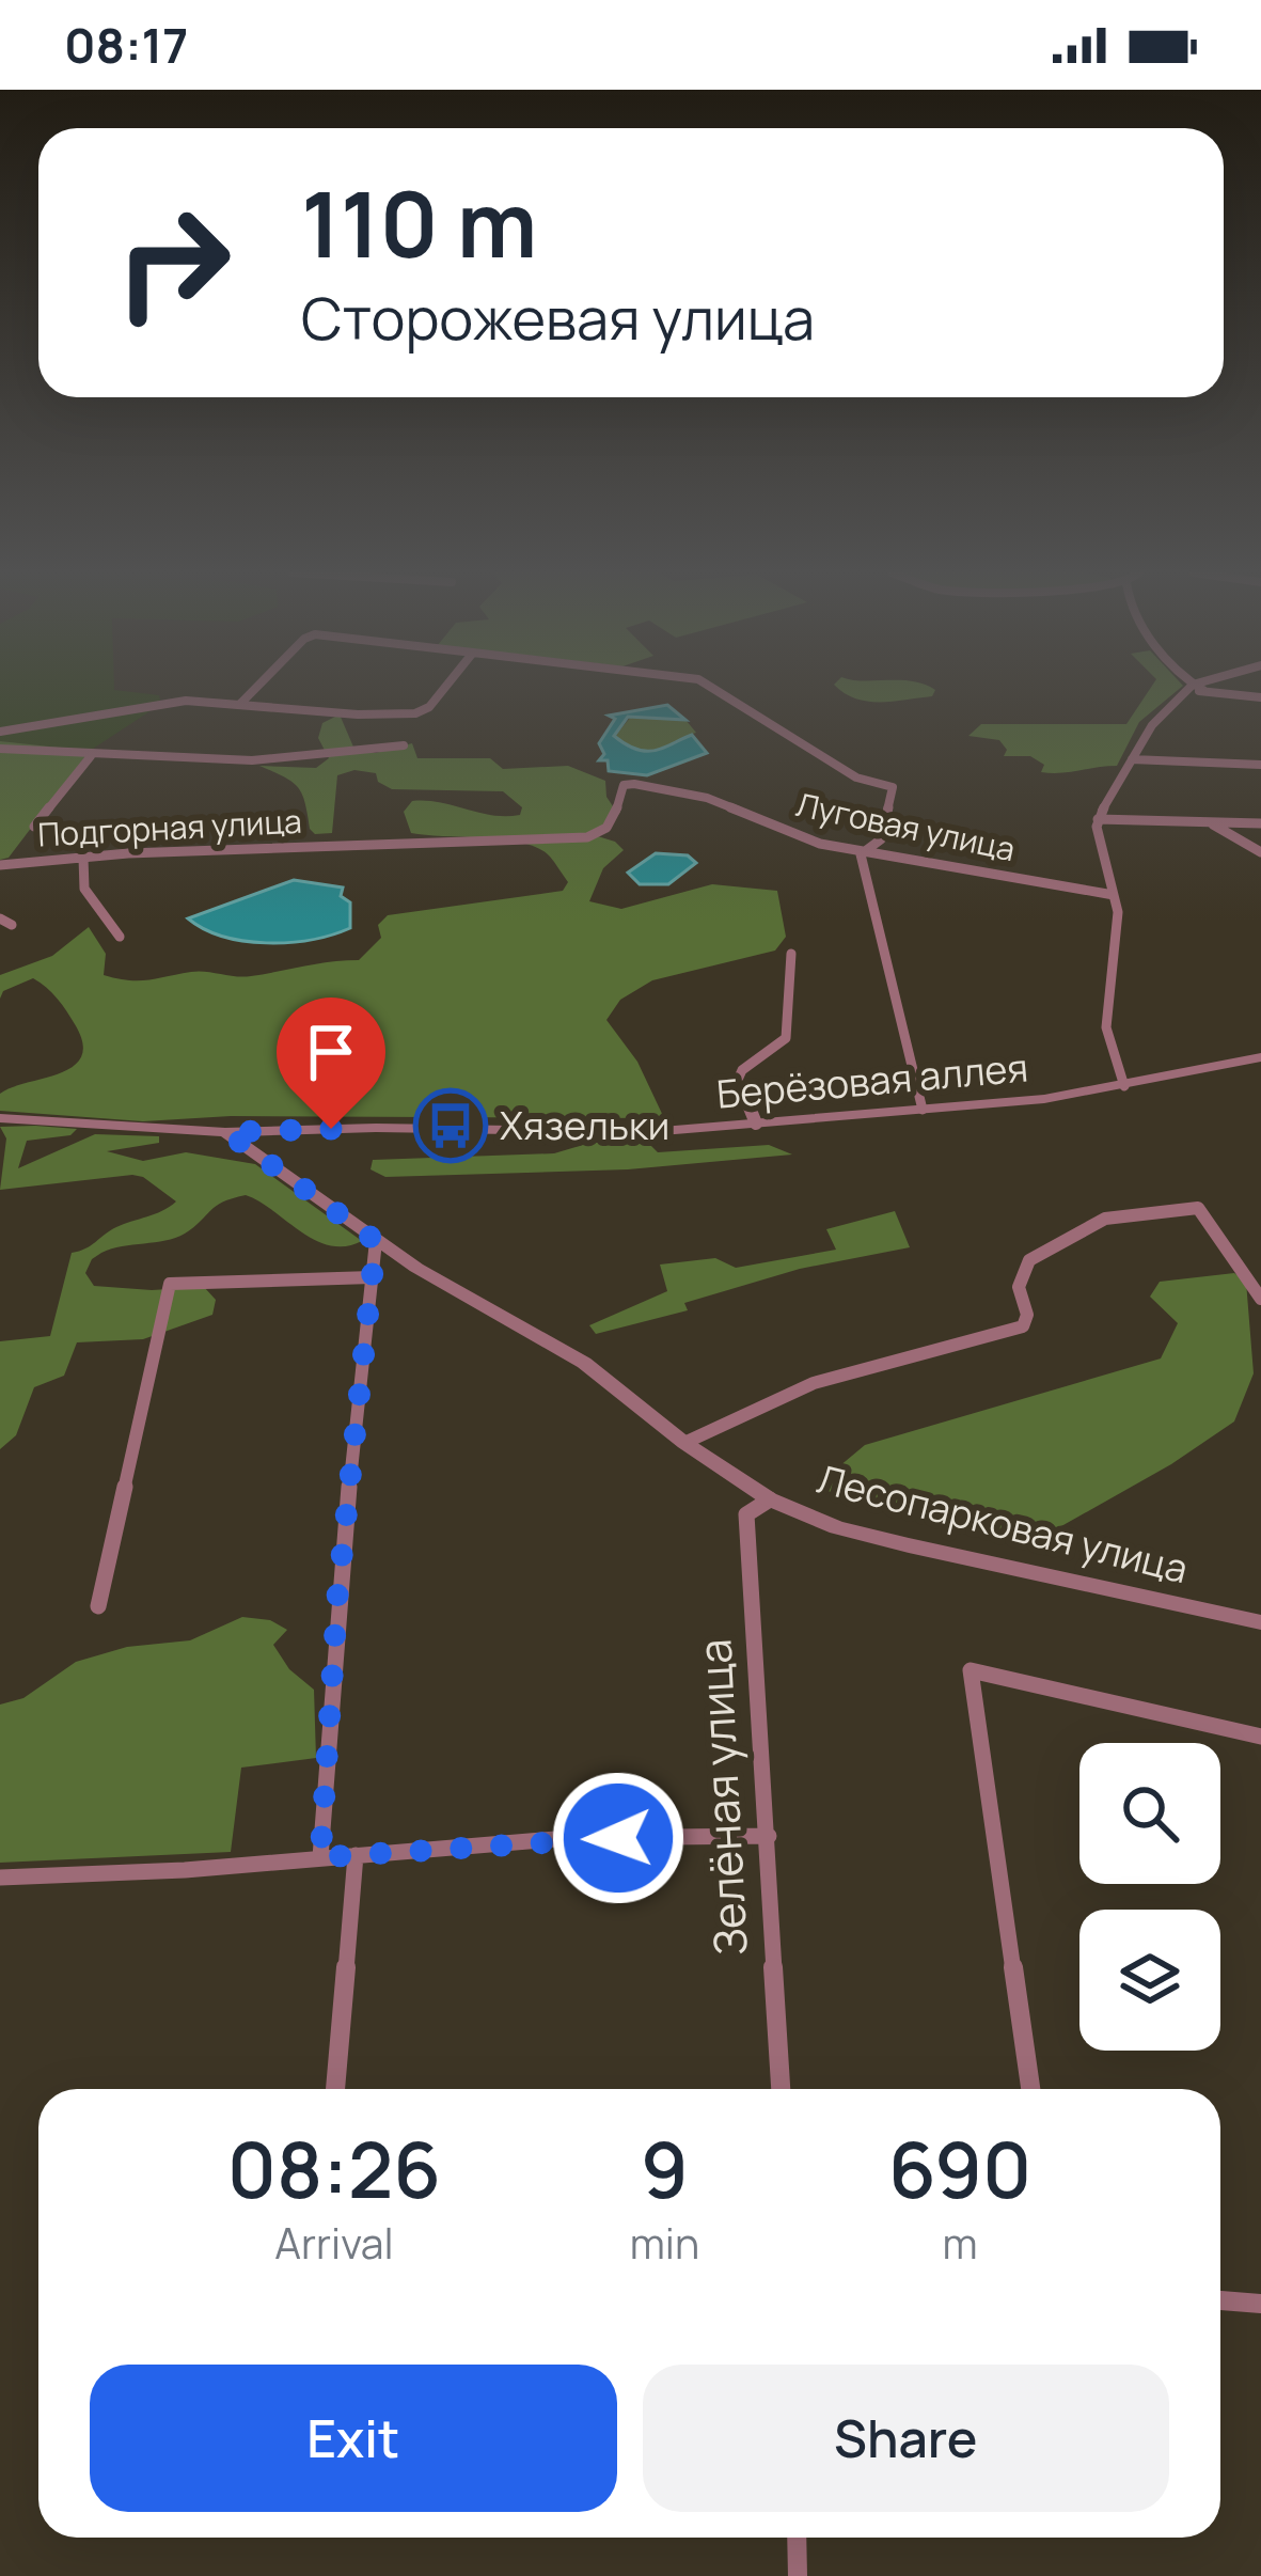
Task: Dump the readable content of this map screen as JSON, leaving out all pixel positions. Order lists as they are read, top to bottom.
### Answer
{
  "streets": {
    "street": [
      "Луговая улица",
      "Подгорная улица",
      "Берёзовая аллея",
      "Лесопарковая улица",
      "Зелёная улица"
    ]
  },
  "crossings": [
    ["Луговая улица", "Подгорная улица"],
    ["Берёзовая аллея", "Лесопарковая улица"],
    ["Лесопарковая улица", "Зелёная улица"]
  ],
  "places": {
    "bus stop": ["Хязельки"]
  },
  "page": {
    "status": "08:17",
    "turn": ["110 m", "Сторожевая улица"],
    "eta": [
      "08:26",
      "Arrival",
      "9",
      "min",
      "690",
      "m"
    ],
    "buttons": ["Exit", "Share"]
  }
}
